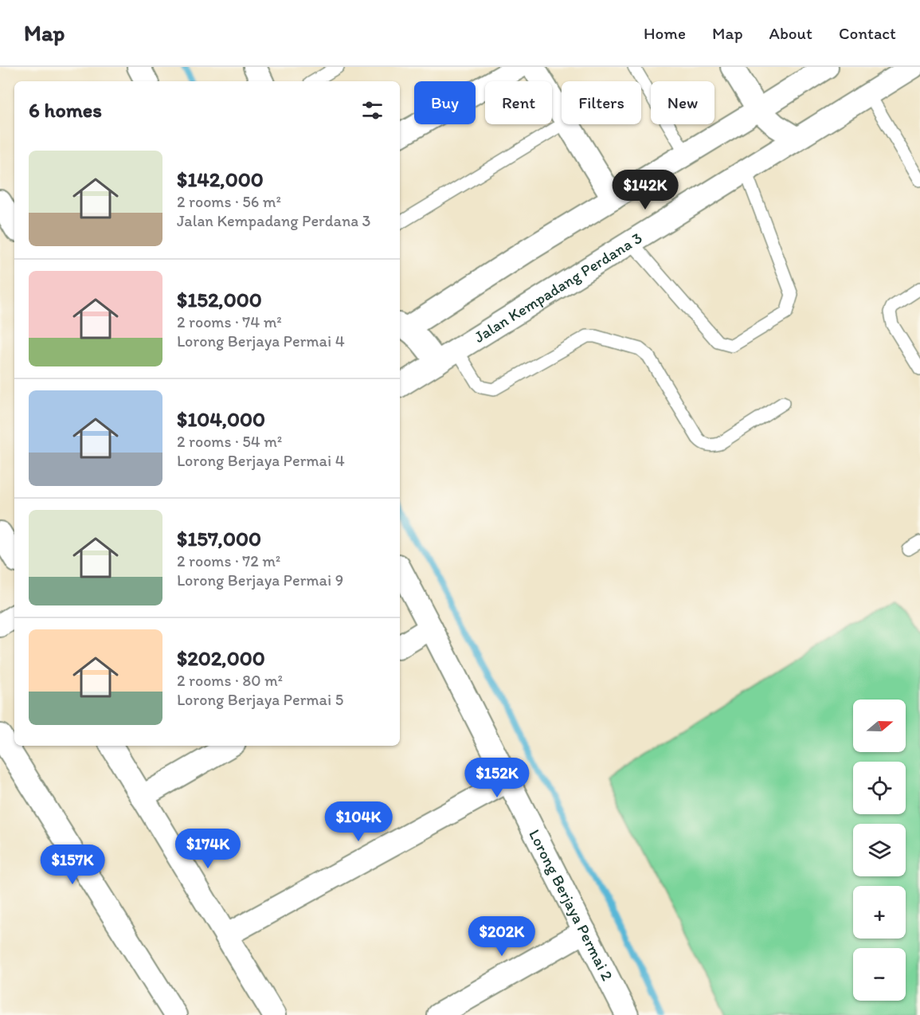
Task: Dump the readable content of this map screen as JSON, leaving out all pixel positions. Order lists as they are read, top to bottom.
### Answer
{
  "streets": {
    "street": ["Jalan Kempadang Perdana 3", "Lorong Berjaya Permai 2"]
  },
  "north": "right",
  "page": {
    "header": "Map",
    "nav": [
      "Home",
      "Map",
      "About",
      "Contact"
    ],
    "chip": [
      "Buy",
      "Rent",
      "Filters",
      "New"
    ],
    "heading": "6 homes",
    "list": [
      {
        "name": "$142,000",
        "note": "2 rooms · 56 m² · Jalan Kempadang Perdana 3"
      },
      {
        "name": "$152,000",
        "note": "2 rooms · 74 m² · Lorong Berjaya Permai 4"
      },
      {
        "name": "$104,000",
        "note": "2 rooms · 54 m² · Lorong Berjaya Permai 4"
      },
      {
        "name": "$157,000",
        "note": "2 rooms · 72 m² · Lorong Berjaya Permai 9"
      },
      {
        "name": "$202,000",
        "note": "2 rooms · 80 m² · Lorong Berjaya Permai 5"
      }
    ],
    "price": [
      "$142K",
      "$152K",
      "$104K",
      "$174K",
      "$157K",
      "$202K"
    ],
    "map_buttons": ["+", "−"]
  }
}
